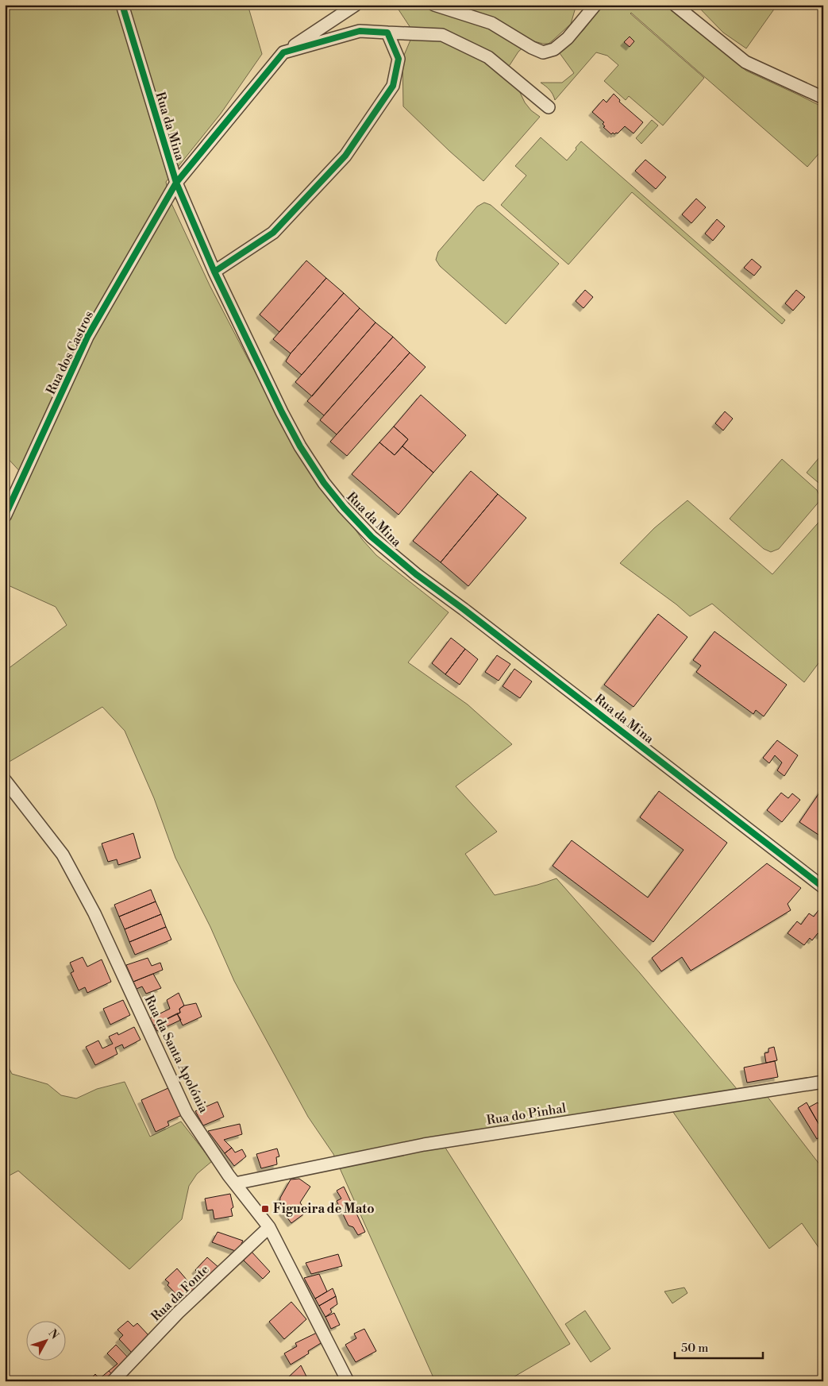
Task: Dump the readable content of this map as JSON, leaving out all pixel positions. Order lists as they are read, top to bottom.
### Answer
{
  "streets": {
    "street": [
      "Rua da Mina",
      "Rua dos Castros",
      "Rua da Santa Apolónia",
      "Rua do Pinhal",
      "Rua da Fonte"
    ]
  },
  "crossings": [
    ["Rua da Mina", "Rua dos Castros"],
    ["Rua da Santa Apolónia", "Rua do Pinhal"],
    ["Rua da Santa Apolónia", "Rua da Fonte"]
  ],
  "places": {
    "transit": ["Figueira de Mato"]
  },
  "scale_bar": "50 m",
  "north": "top right"
}
